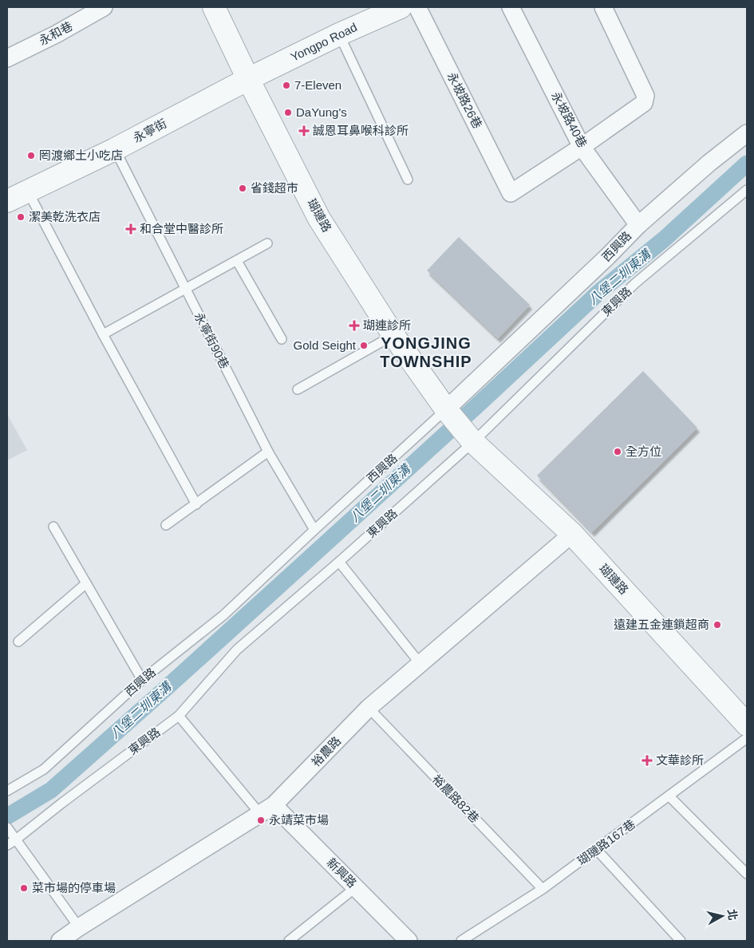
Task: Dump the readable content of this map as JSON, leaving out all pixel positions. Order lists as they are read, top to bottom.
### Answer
{
  "streets": {
    "street": [
      "永和巷",
      "Yongpo Road",
      "永坡路26巷",
      "永坡路40巷",
      "永寧街",
      "瑚璉路",
      "西興路",
      "裕農路",
      "新興路"
    ],
    "lane": [
      "東興路",
      "永寧街90巷",
      "裕農路82巷",
      "瑚璉路167巷"
    ]
  },
  "crossings": [
    ["Yongpo Road", "永寧街"],
    ["Yongpo Road", "瑚璉路"],
    ["永坡路26巷", "永坡路40巷"],
    ["永坡路40巷", "西興路"],
    ["永寧街", "瑚璉路"],
    ["永寧街", "永寧街90巷"],
    ["瑚璉路", "西興路"],
    ["瑚璉路", "東興路"],
    ["瑚璉路", "裕農路"],
    ["西興路", "永寧街90巷"],
    ["東興路", "新興路"],
    ["裕農路", "裕農路82巷"],
    ["裕農路", "新興路"],
    ["裕農路82巷", "瑚璉路167巷"]
  ],
  "districts": ["YONGJING TOWNSHIP"],
  "water": ["八堡二圳東溝"],
  "places": {
    "other": [
      "7-Eleven",
      "DaYung's",
      "罔渡鄉土小吃店",
      "省錢超市",
      "潔美乾洗衣店",
      "Gold Seight",
      "全方位",
      "遠建五金連鎖超商",
      "永靖菜市場",
      "菜市場的停車場"
    ],
    "health": [
      "誠恩耳鼻喉科診所",
      "和合堂中醫診所",
      "瑚連診所",
      "文華診所"
    ]
  },
  "north": "right"
}
